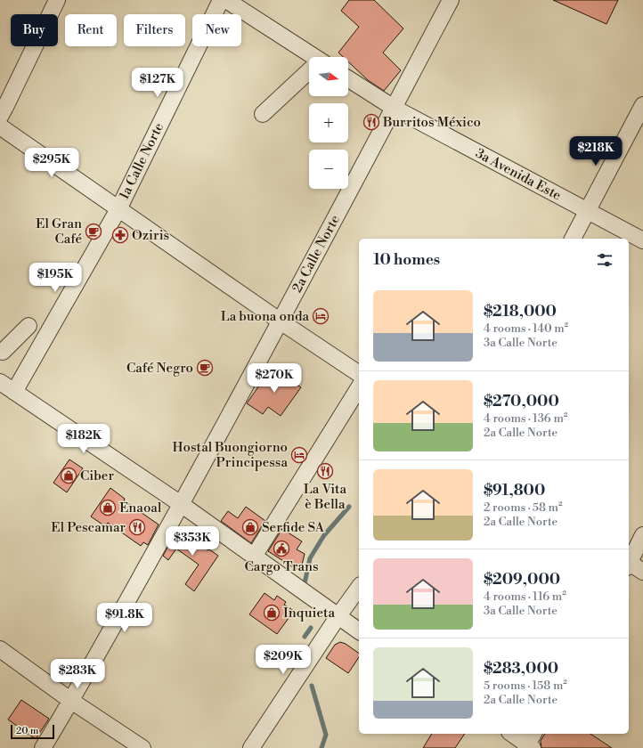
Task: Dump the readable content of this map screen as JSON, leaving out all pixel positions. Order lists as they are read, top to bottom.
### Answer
{
  "streets": {
    "street": ["1a Calle Norte", "3a Avenida Este", "2a Calle Norte"]
  },
  "crossings": [
    ["3a Avenida Este", "2a Calle Norte"]
  ],
  "places": {
    "restaurant": ["Burritos México", "La Vita è Bella", "El Pescamar"],
    "cafe": ["El Gran Café", "Café Negro"],
    "pharmacy": ["Oziris"],
    "hotel": ["La buona onda", "Hostal Buongiorno Principessa"],
    "shop": [
      "Ciber",
      "Enaoal",
      "Serfide SA",
      "Inquieta"
    ],
    "public building": ["Cargo Trans"]
  },
  "scale_bar": "20 m",
  "north": "right",
  "page": {
    "chip": [
      "Buy",
      "Rent",
      "Filters",
      "New"
    ],
    "map_buttons": ["+", "−"],
    "price": [
      "$127K",
      "$218K",
      "$295K",
      "$195K",
      "$270K",
      "$182K",
      "$353K",
      "$91.8K",
      "$209K",
      "$283K"
    ],
    "heading": "10 homes",
    "list": [
      {
        "name": "$218,000",
        "note": "4 rooms · 140 m² · 3a Calle Norte"
      },
      {
        "name": "$270,000",
        "note": "4 rooms · 136 m² · 2a Calle Norte"
      },
      {
        "name": "$91,800",
        "note": "2 rooms · 58 m² · 2a Calle Norte"
      },
      {
        "name": "$209,000",
        "note": "4 rooms · 116 m² · 3a Calle Norte"
      },
      {
        "name": "$283,000",
        "note": "5 rooms · 158 m² · 2a Calle Norte"
      }
    ],
    "scale": "20 m"
  }
}
